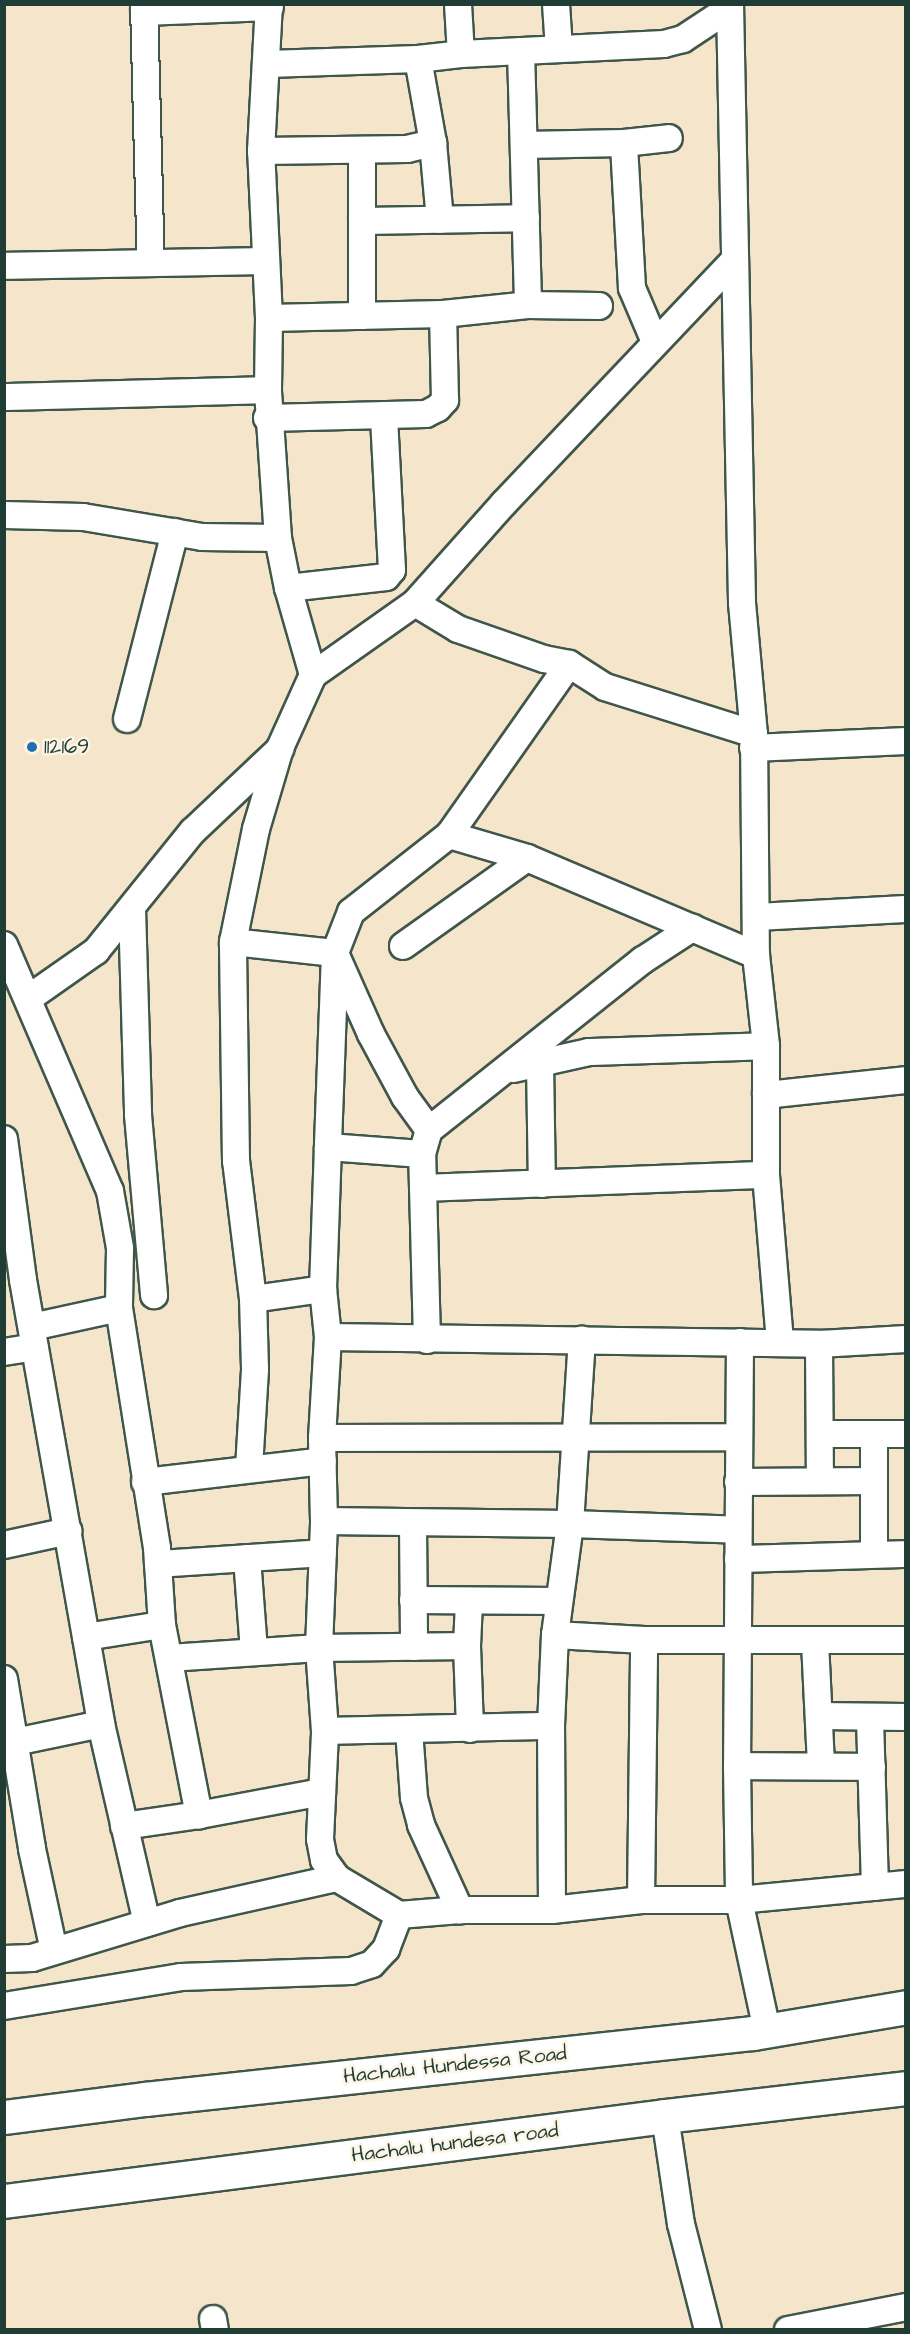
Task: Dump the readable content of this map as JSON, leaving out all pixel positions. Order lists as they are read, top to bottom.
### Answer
{
  "streets": {
    "main road": ["Hachalu Hundessa Road", "Hachalu hundesa road"]
  },
  "places": ["112169"]
}
